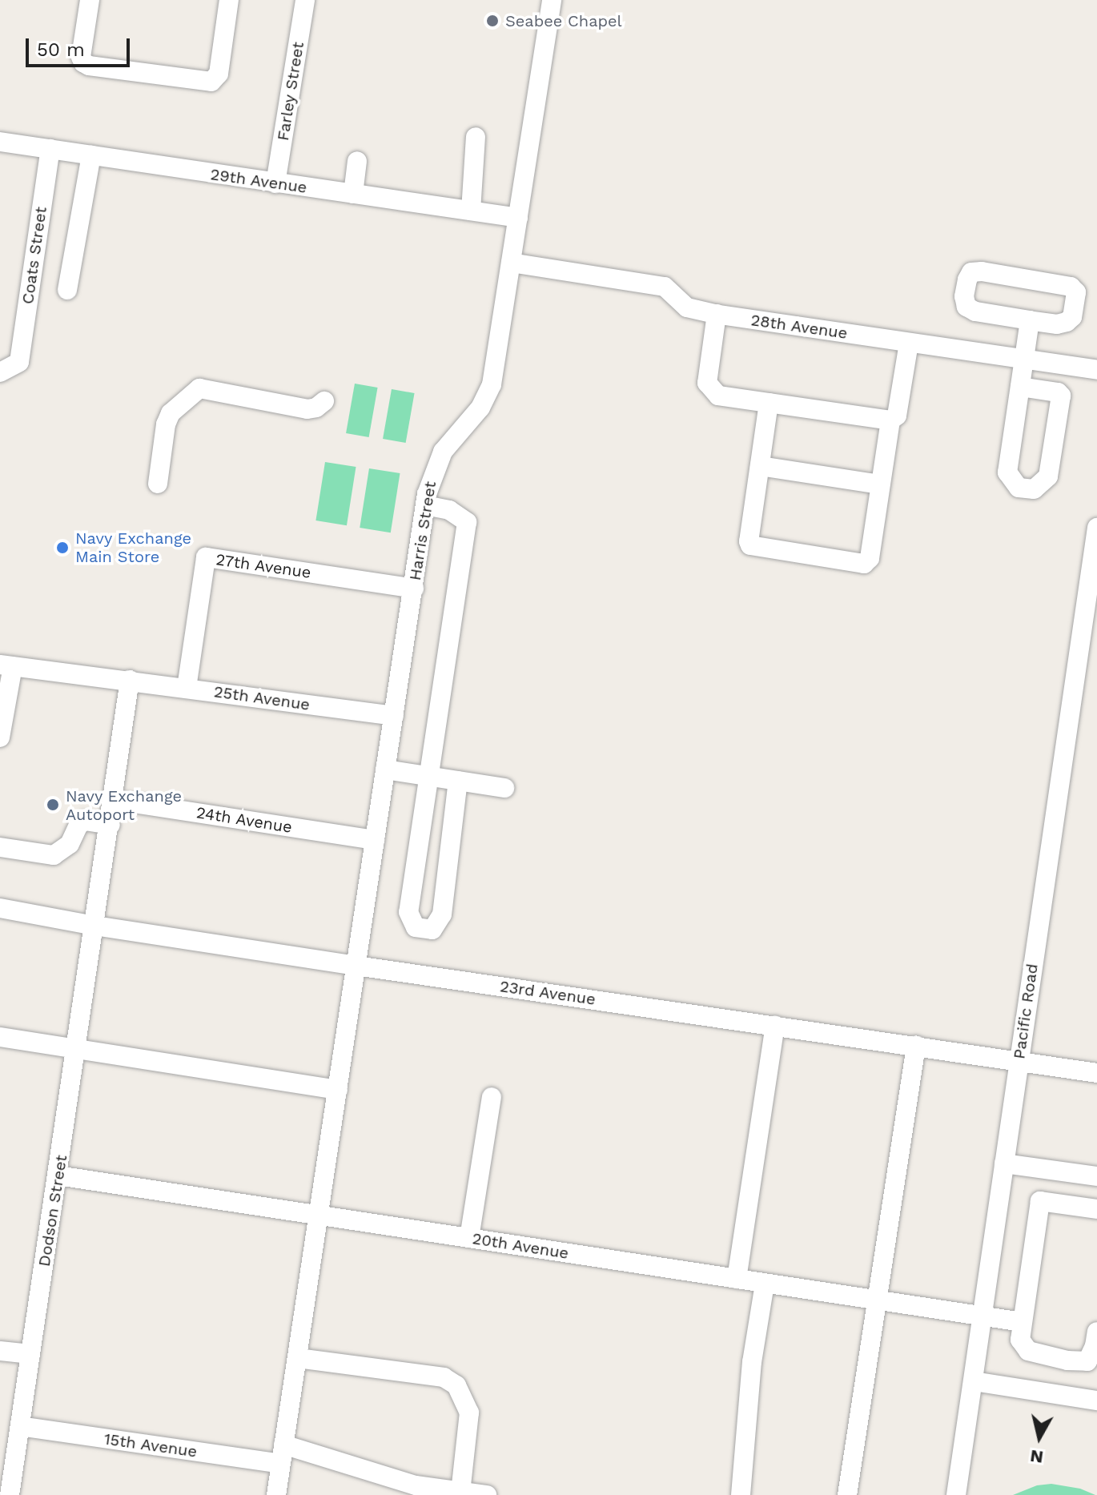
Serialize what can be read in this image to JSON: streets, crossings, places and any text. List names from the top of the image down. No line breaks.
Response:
{"streets":{"street":["Farley Street","29th Avenue","Coats Street","28th Avenue","Harris Street","27th Avenue","25th Avenue","24th Avenue","23rd Avenue","Pacific Road","Dodson Street","20th Avenue","15th Avenue"]},"crossings":[["Farley Street","29th Avenue"],["29th Avenue","Coats Street"],["29th Avenue","Harris Street"],["28th Avenue","Harris Street"],["Harris Street","27th Avenue"],["Harris Street","25th Avenue"],["Harris Street","24th Avenue"],["Harris Street","23rd Avenue"],["Harris Street","20th Avenue"],["Harris Street","15th Avenue"],["27th Avenue","25th Avenue"],["25th Avenue","Dodson Street"],["24th Avenue","Dodson Street"],["23rd Avenue","Pacific Road"],["23rd Avenue","Dodson Street"],["Pacific Road","20th Avenue"],["Dodson Street","20th Avenue"],["Dodson Street","15th Avenue"]],"places":["Seabee Chapel","Navy Exchange Main Store","Navy Exchange Autoport"],"scale_bar":"50 m","north":"bottom"}
